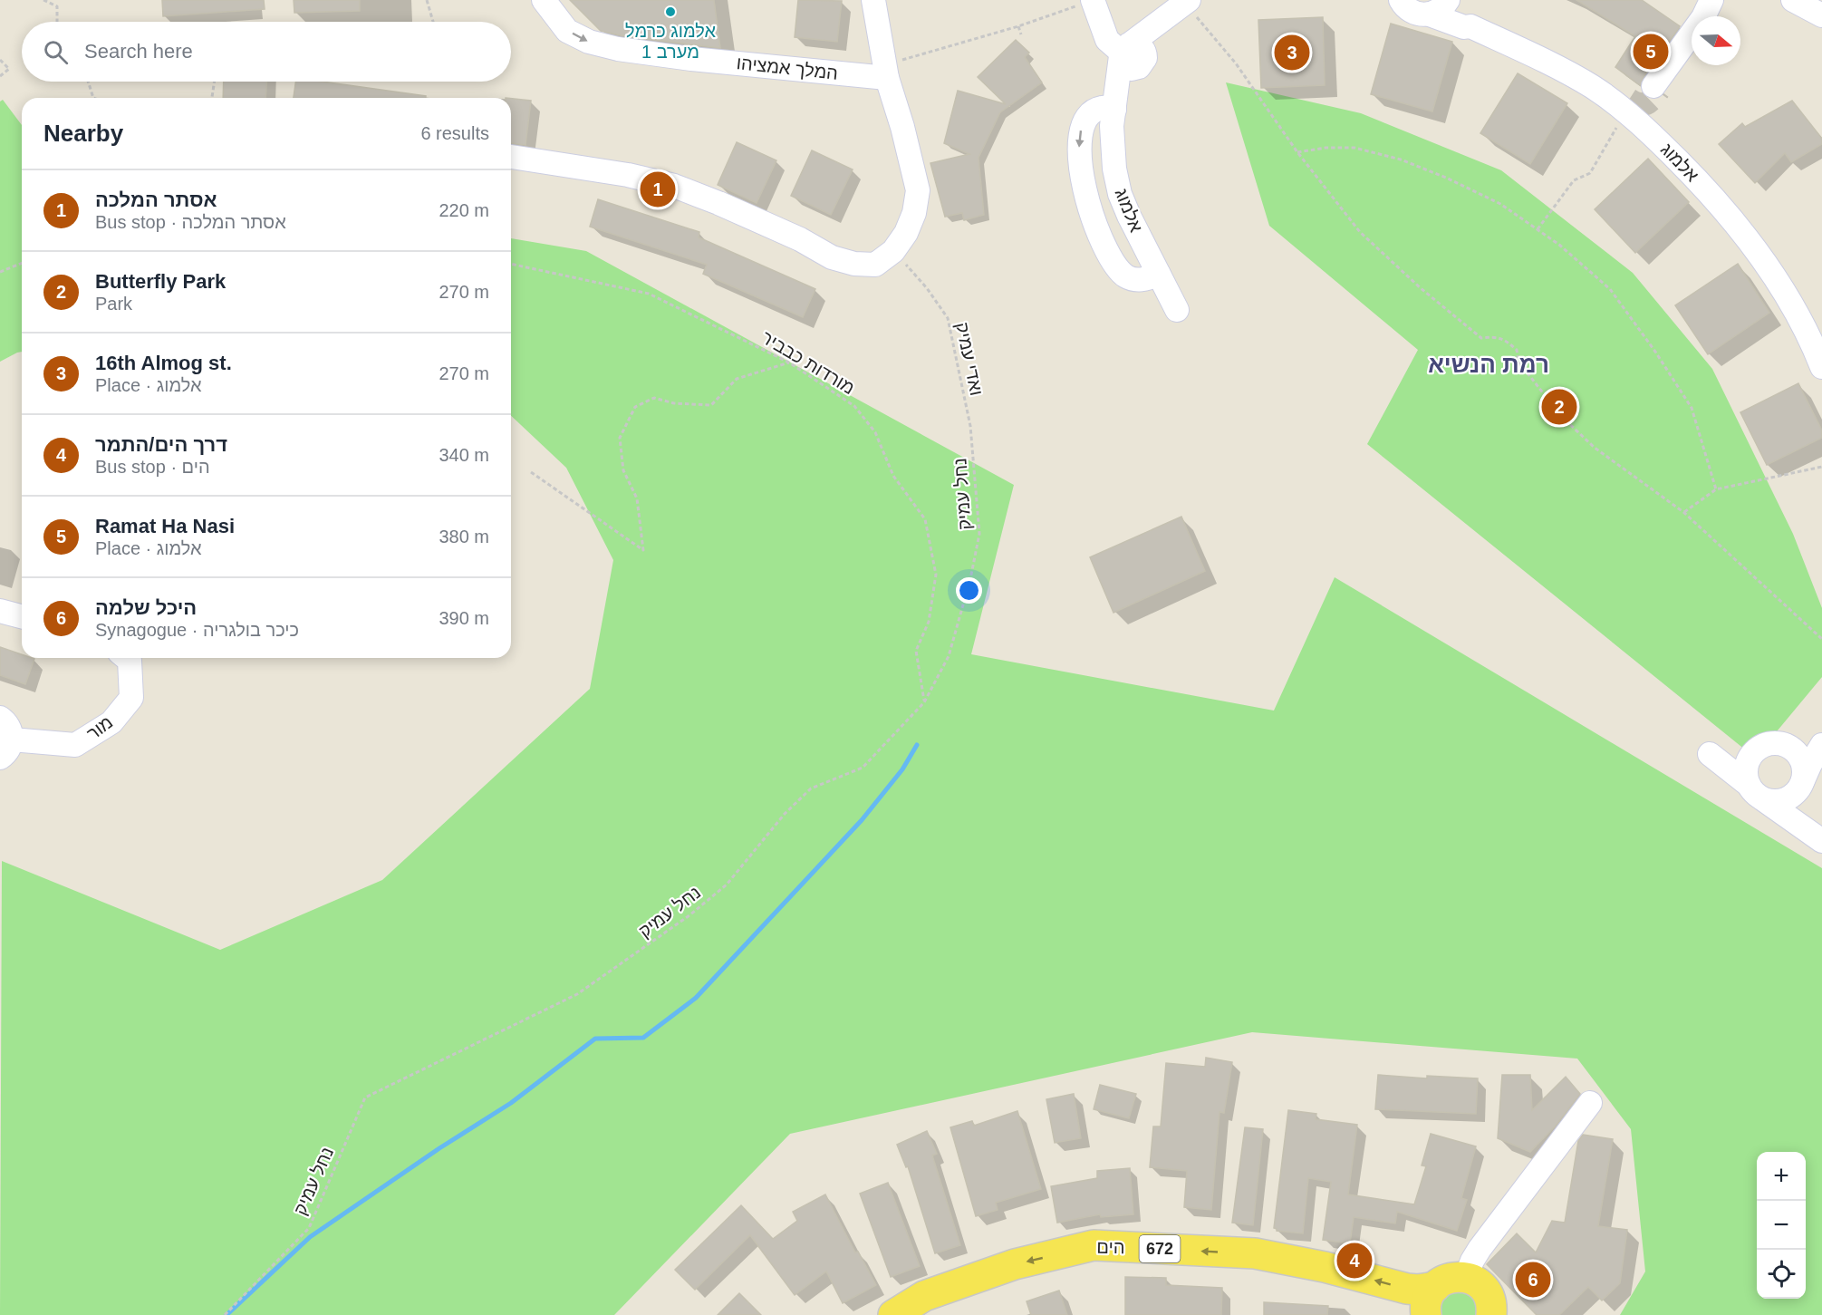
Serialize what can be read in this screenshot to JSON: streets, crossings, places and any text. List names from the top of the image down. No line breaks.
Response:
{"streets":{"main road":["הים","672"],"street":["המלך אמציהו","אלמוג","מור"],"path":["ואדי עמיק","מורדות כבביר","נחל עמיק"]},"crossings":[["ואדי עמיק","נחל עמיק"],["מורדות כבביר","נחל עמיק"],["הים","672"]],"one_way":["הים"],"districts":["רמת הנשיא"],"places":["אלמוג כרמל מערב 1"],"north":"right","page":{"search":"Search here","pins":["5","3","1","2","4","6"],"heading":["Nearby","6 results"],"list":[{"mark":"1","name":"אסתר המלכה","note":"Bus stop · אסתר המלכה","value":"220 m"},{"mark":"2","name":"Butterfly Park","note":"Park","value":"270 m"},{"mark":"3","name":"16th Almog st.","note":"Place · אלמוג","value":"270 m"},{"mark":"4","name":"דרך הים/התמר","note":"Bus stop · הים","value":"340 m"},{"mark":"5","name":"Ramat Ha Nasi","note":"Place · אלמוג","value":"380 m"},{"mark":"6","name":"היכל שלמה","note":"Synagogue · כיכר בולגריה","value":"390 m"}],"map_buttons":["+","−"]}}
